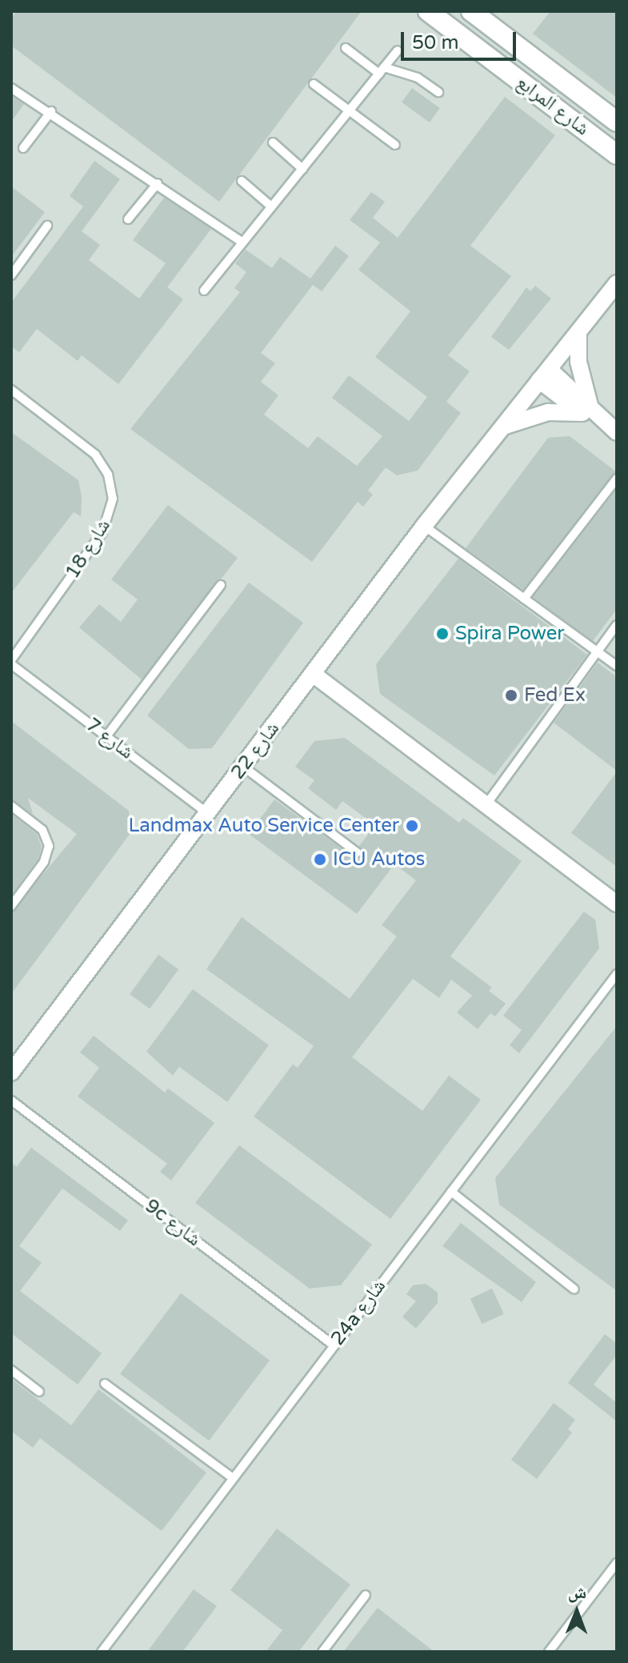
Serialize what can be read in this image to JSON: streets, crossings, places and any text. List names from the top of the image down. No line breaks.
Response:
{"streets":{"main road":["شارع المرابع"],"street":["شارع 22"],"lane":["شارع 18","شارع 7","9c شارع","24a شارع"]},"crossings":[["شارع 18","شارع 7"],["شارع 7","شارع 22"],["9c شارع","24a شارع"]],"places":["Spira Power","Fed Ex","Landmax Auto Service Center","ICU Autos"],"scale_bar":"50 m","north":"top"}
